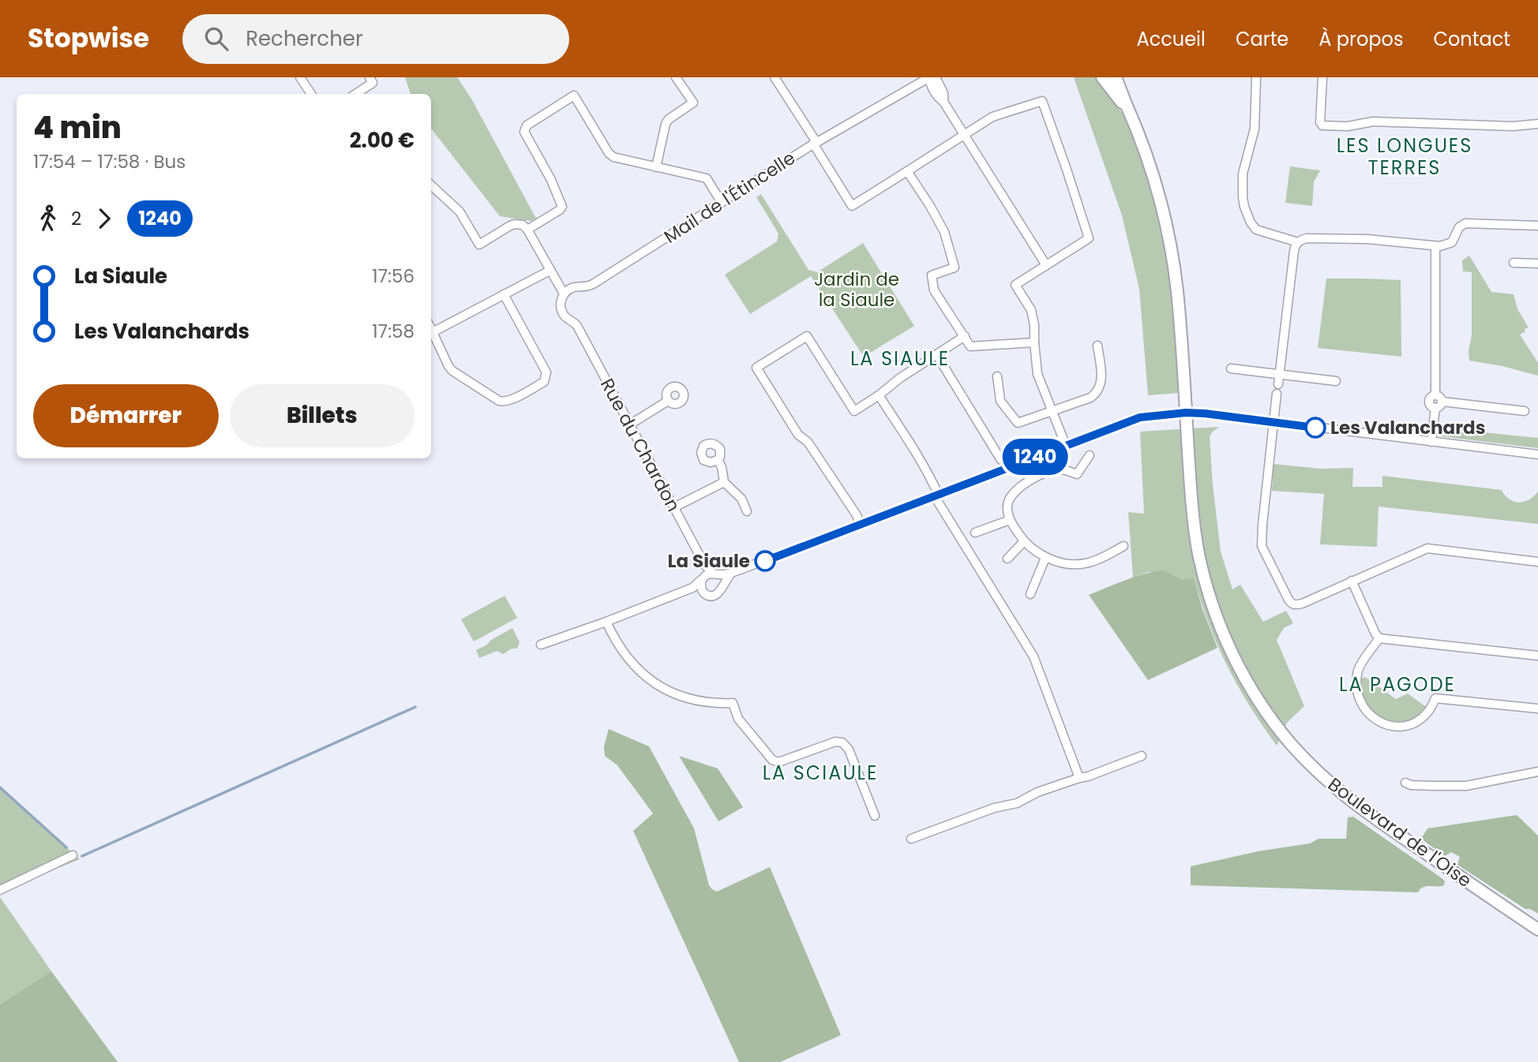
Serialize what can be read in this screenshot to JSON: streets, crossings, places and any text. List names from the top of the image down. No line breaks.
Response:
{"streets":{"main road":["Boulevard de l'Oise"],"street":["Mail de l'Étincelle","Rue du Chardon"]},"crossings":[["Mail de l'Étincelle","Rue du Chardon"]],"districts":["LES LONGUES TERRES","LA SIAULE","LA PAGODE","LA SCIAULE"],"parks":["Jardin de la Siaule"],"places":["Les Valanchards","La Siaule"],"lines":["bus line 1240"],"page":{"header":"Stopwise","search":"Rechercher","nav":["Accueil","Carte","À propos","Contact"],"on_map":"1240","heading":["4 min","17:54 – 17:58 · Bus","2.00 €"],"legs":["2","1240"],"list":[{"name":"La Siaule","value":"17:56"},{"name":"Les Valanchards","value":"17:58"}],"buttons":["Démarrer","Billets"]}}
